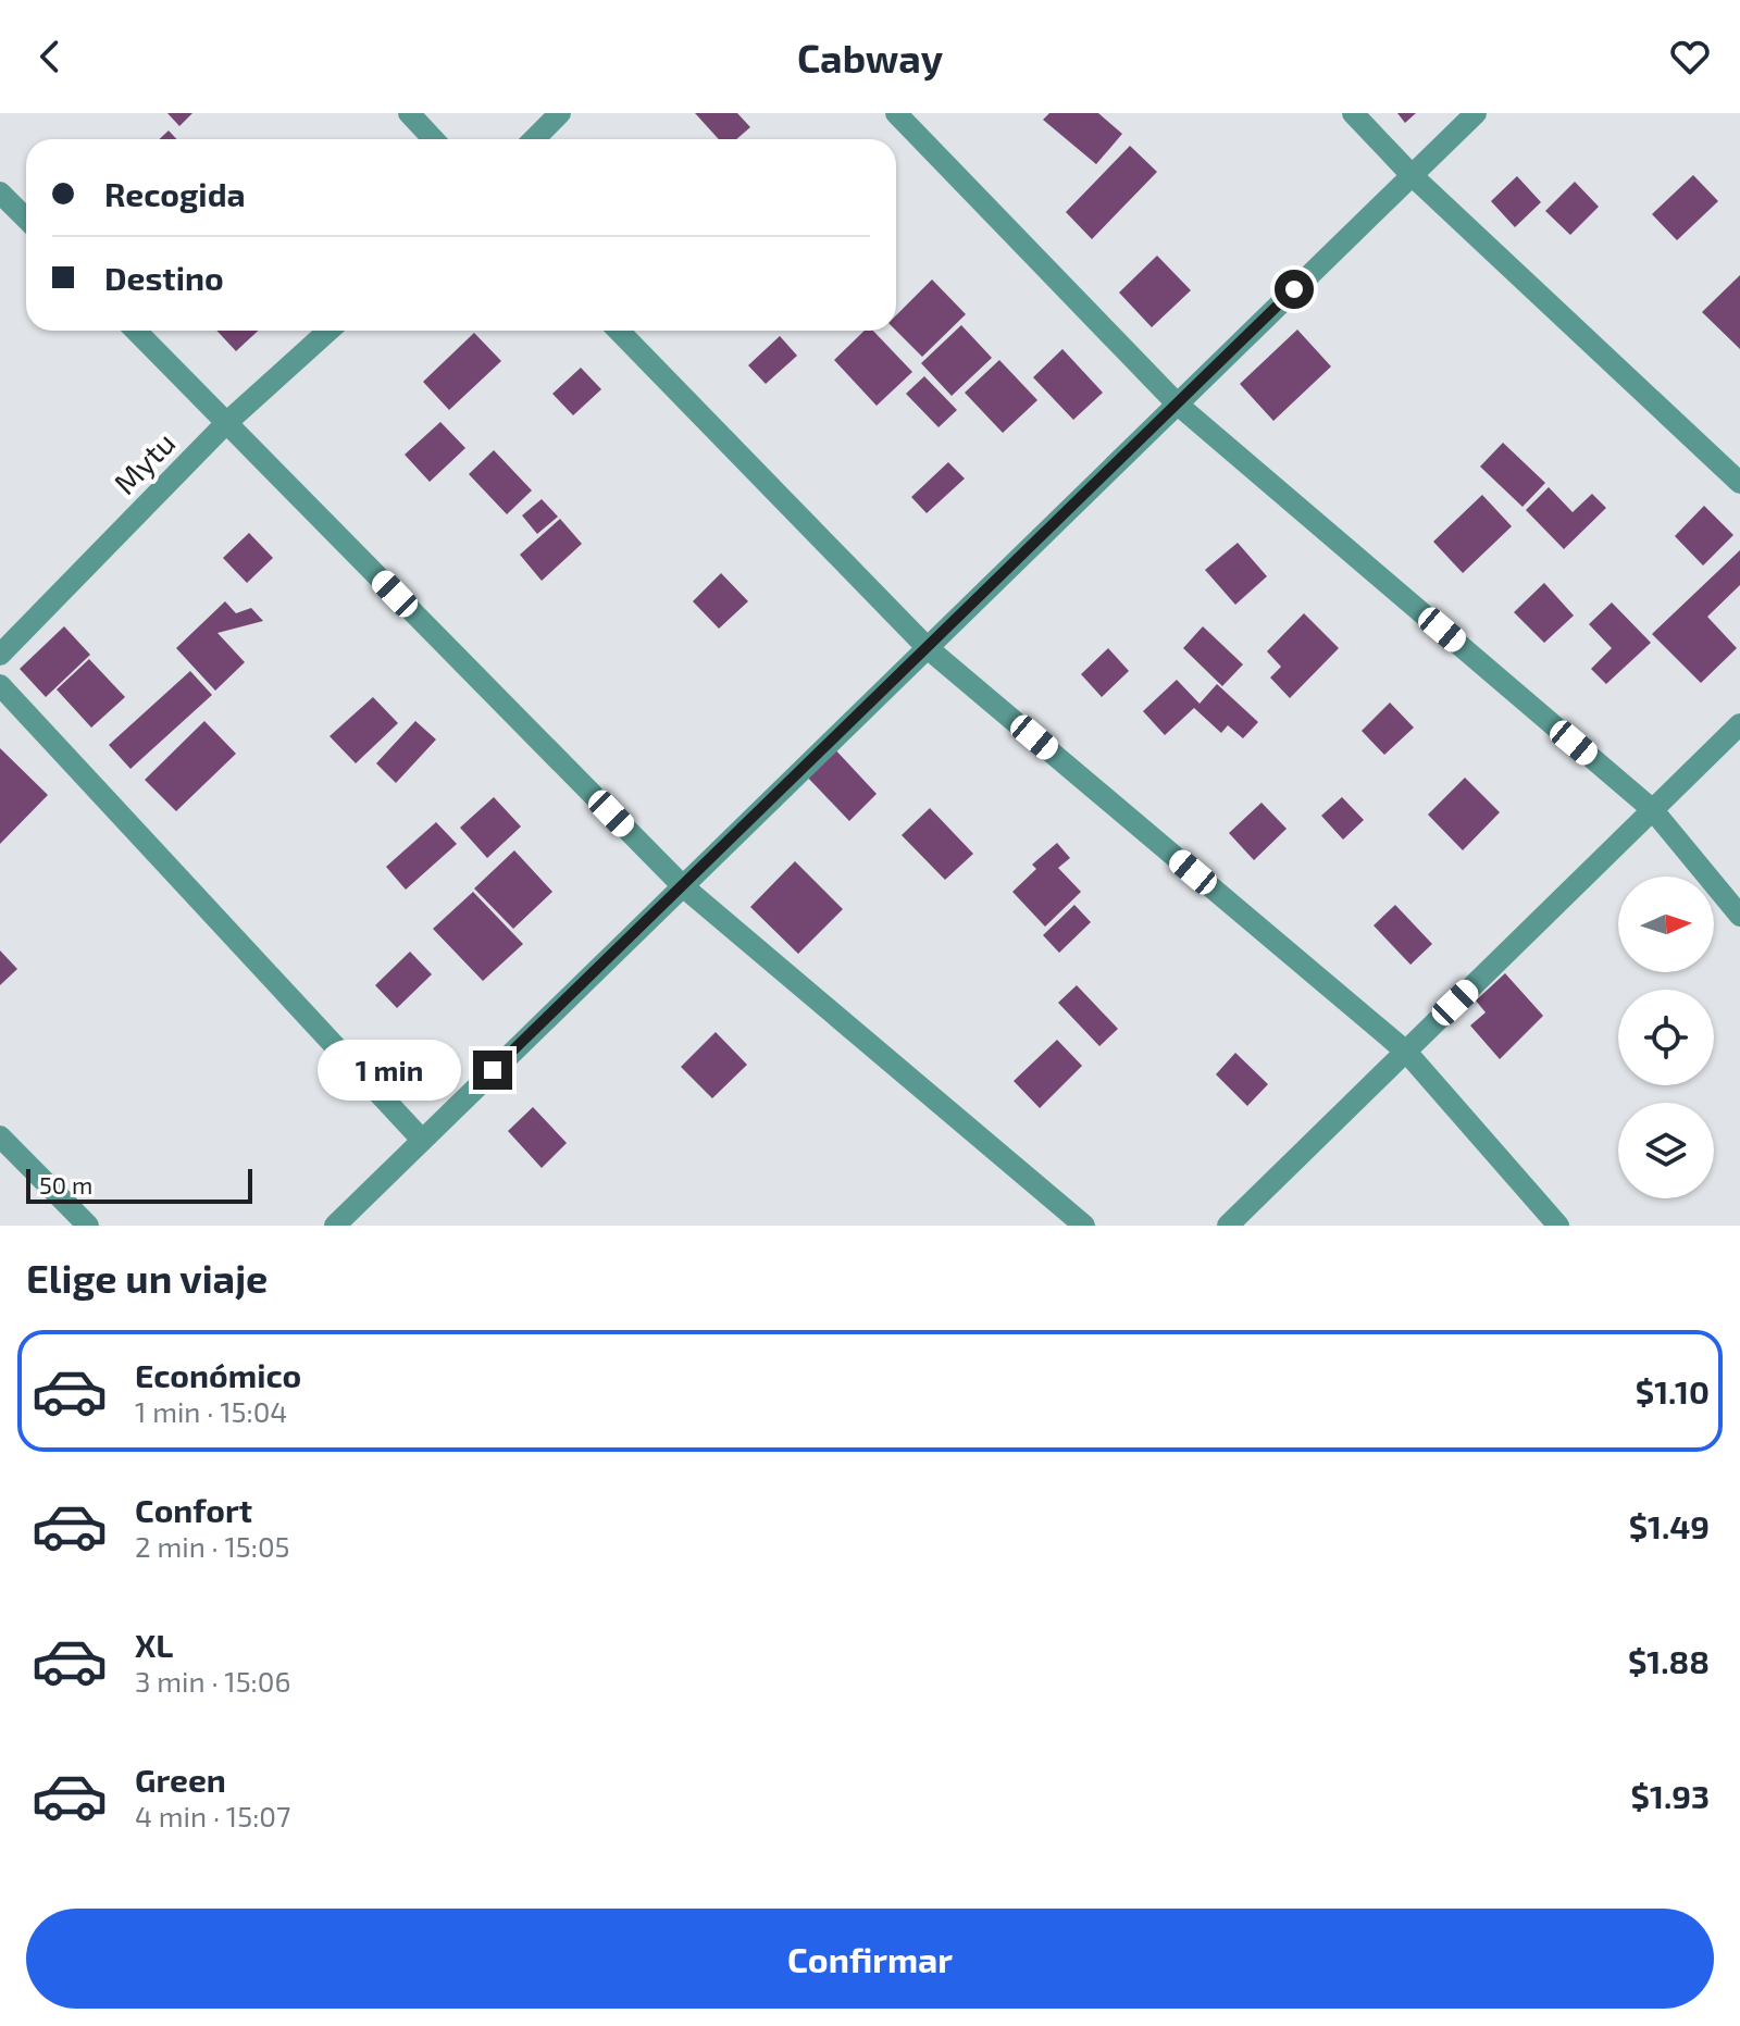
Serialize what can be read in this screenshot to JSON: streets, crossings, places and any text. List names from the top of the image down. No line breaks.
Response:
{"streets":{"street":["Mytu"]},"scale_bar":"50 m","north":"right","page":{"header":"Cabway","banner":["Recogida","Destino"],"bubble":"1 min","scale":"50 m","heading":"Elige un viaje","list":[{"name":"Económico","note":"1 min · 15:04","value":"$1.10"},{"name":"Confort","note":"2 min · 15:05","value":"$1.49"},{"name":"XL","note":"3 min · 15:06","value":"$1.88"},{"name":"Green","note":"4 min · 15:07","value":"$1.93"}],"buttons":"Confirmar"}}
